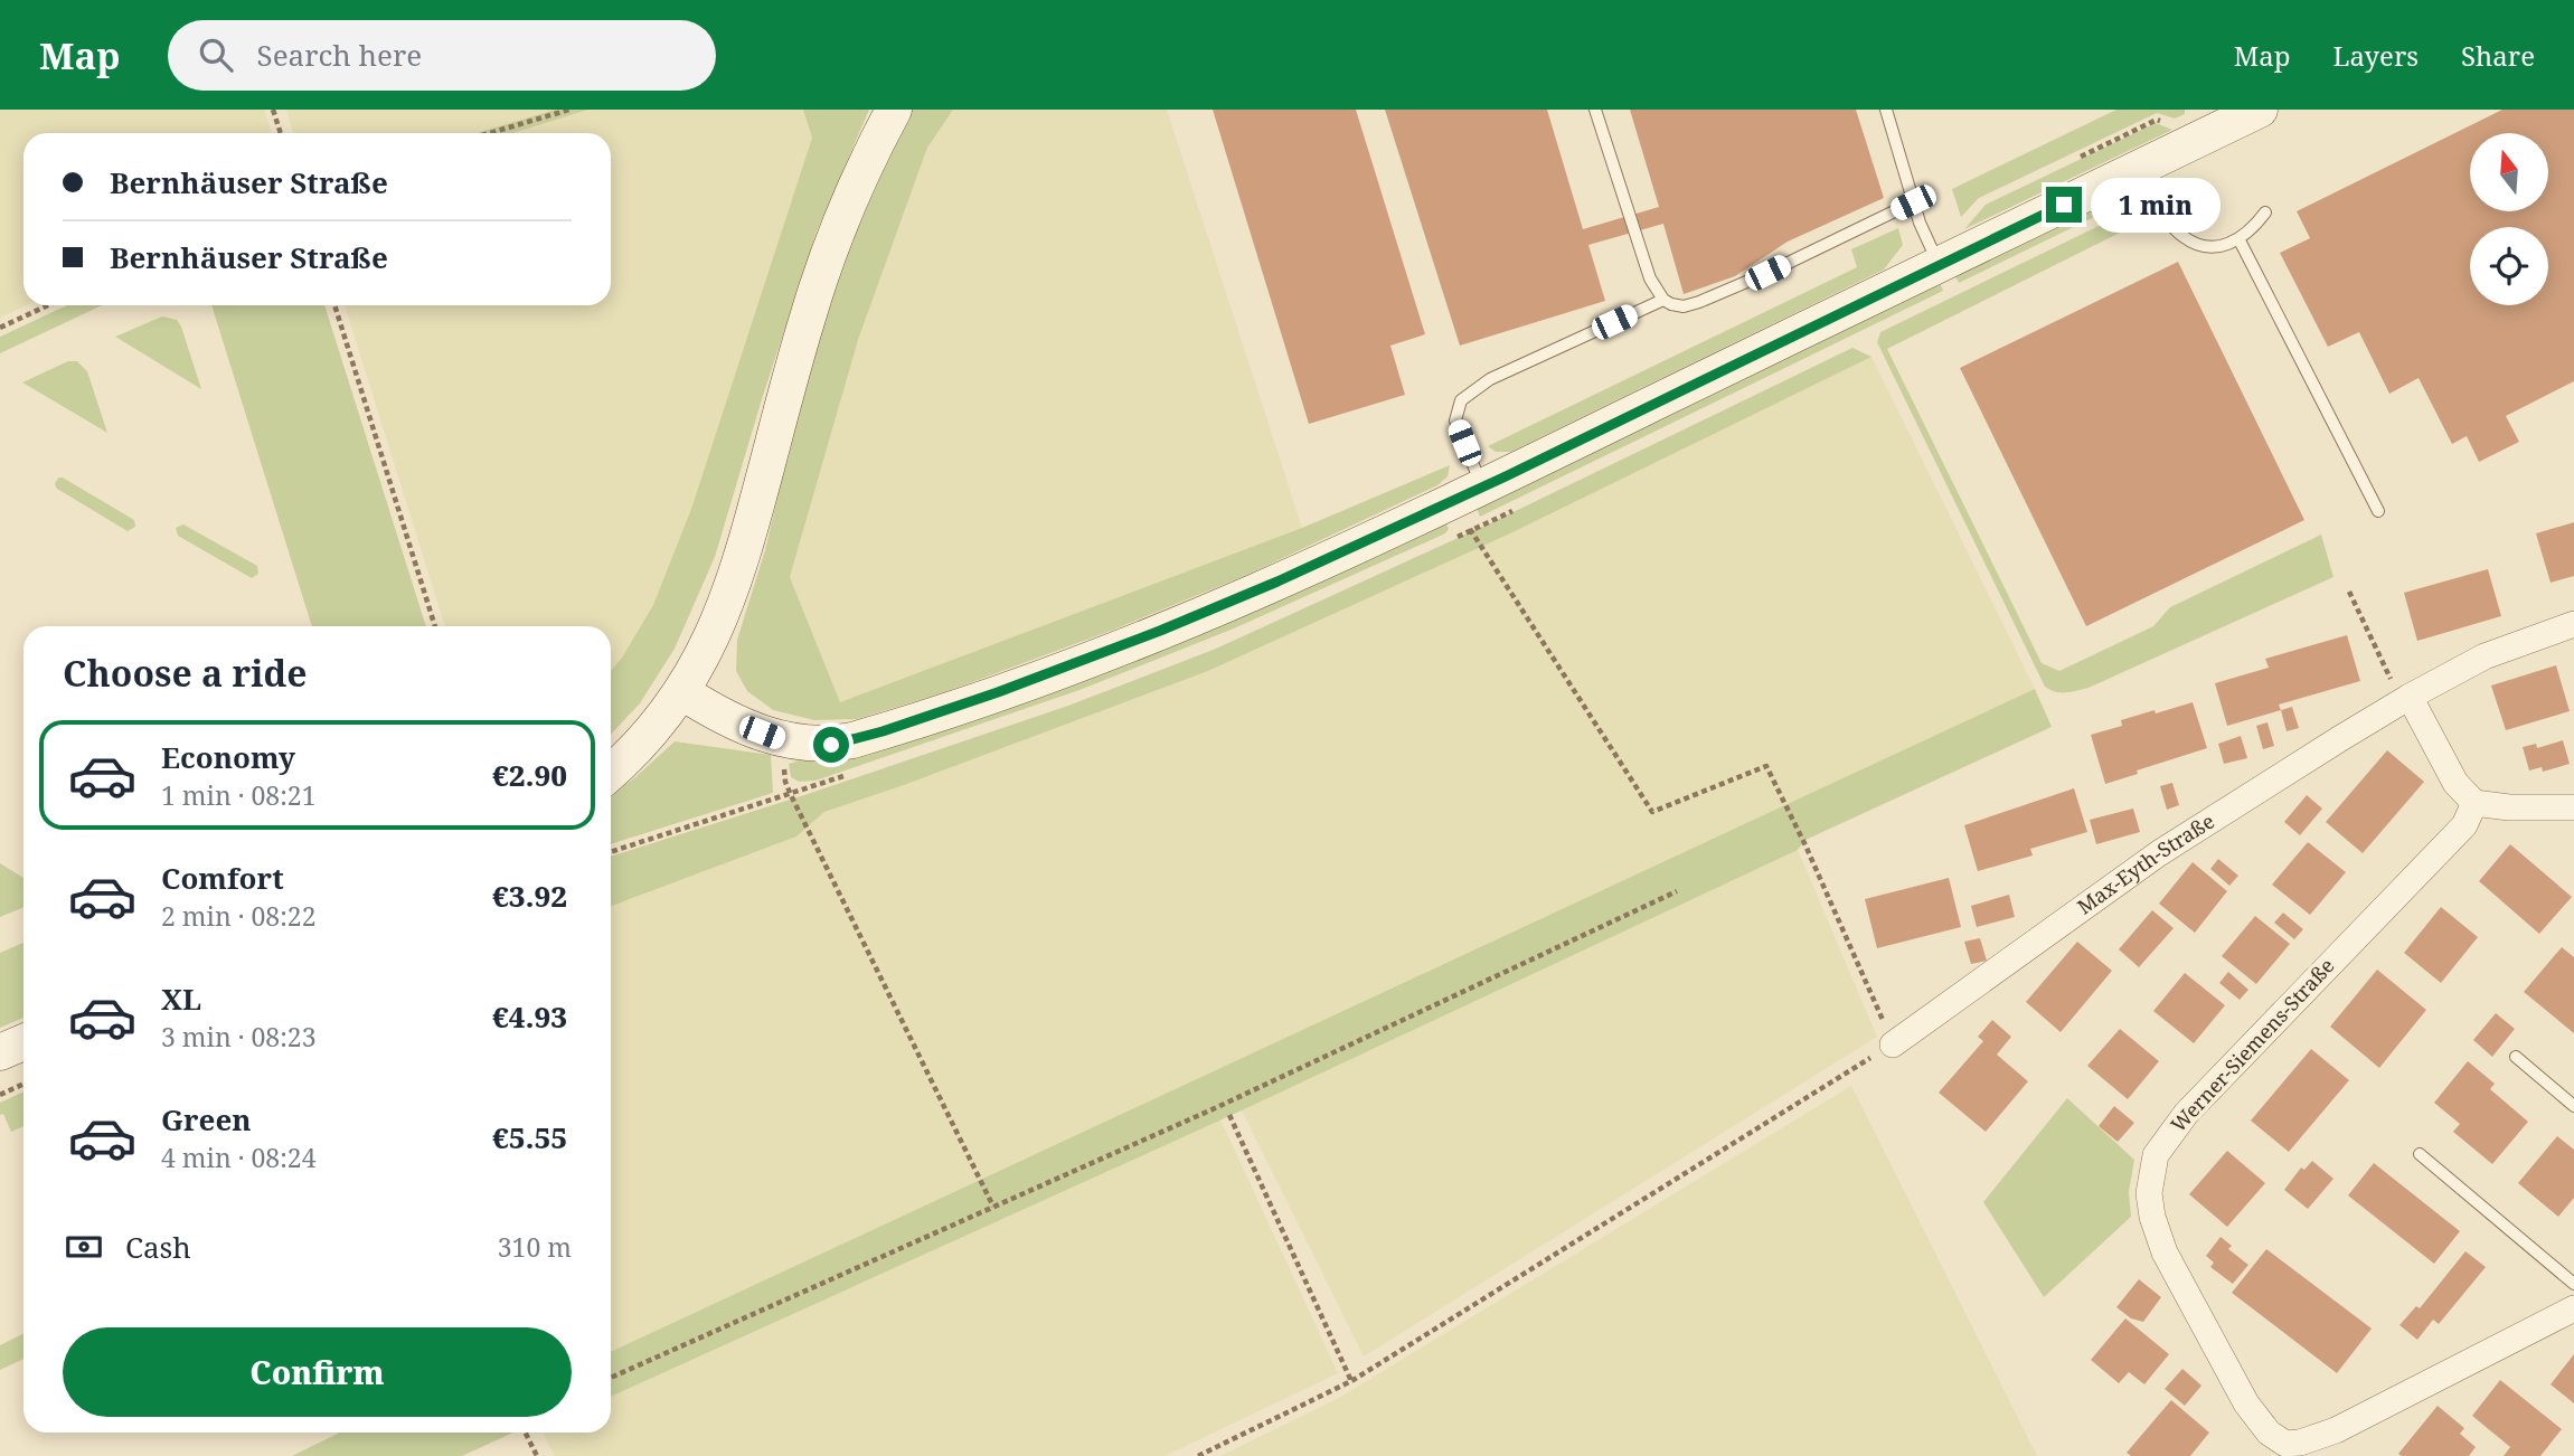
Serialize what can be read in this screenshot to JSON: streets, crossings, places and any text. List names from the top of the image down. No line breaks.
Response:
{"streets":{"street":["Max-Eyth-Straße","Werner-Siemens-Straße"]},"north":"top","page":{"header":"Map","search":"Search here","nav":["Map","Layers","Share"],"banner":["Bernhäuser Straße","Bernhäuser Straße"],"bubble":"1 min","heading":"Choose a ride","list":[{"name":"Economy","note":"1 min · 08:21","value":"€2.90"},{"name":"Comfort","note":"2 min · 08:22","value":"€3.92"},{"name":"XL","note":"3 min · 08:23","value":"€4.93"},{"name":"Green","note":"4 min · 08:24","value":"€5.55"}],"pay":["Cash","310 m"],"buttons":"Confirm"}}
